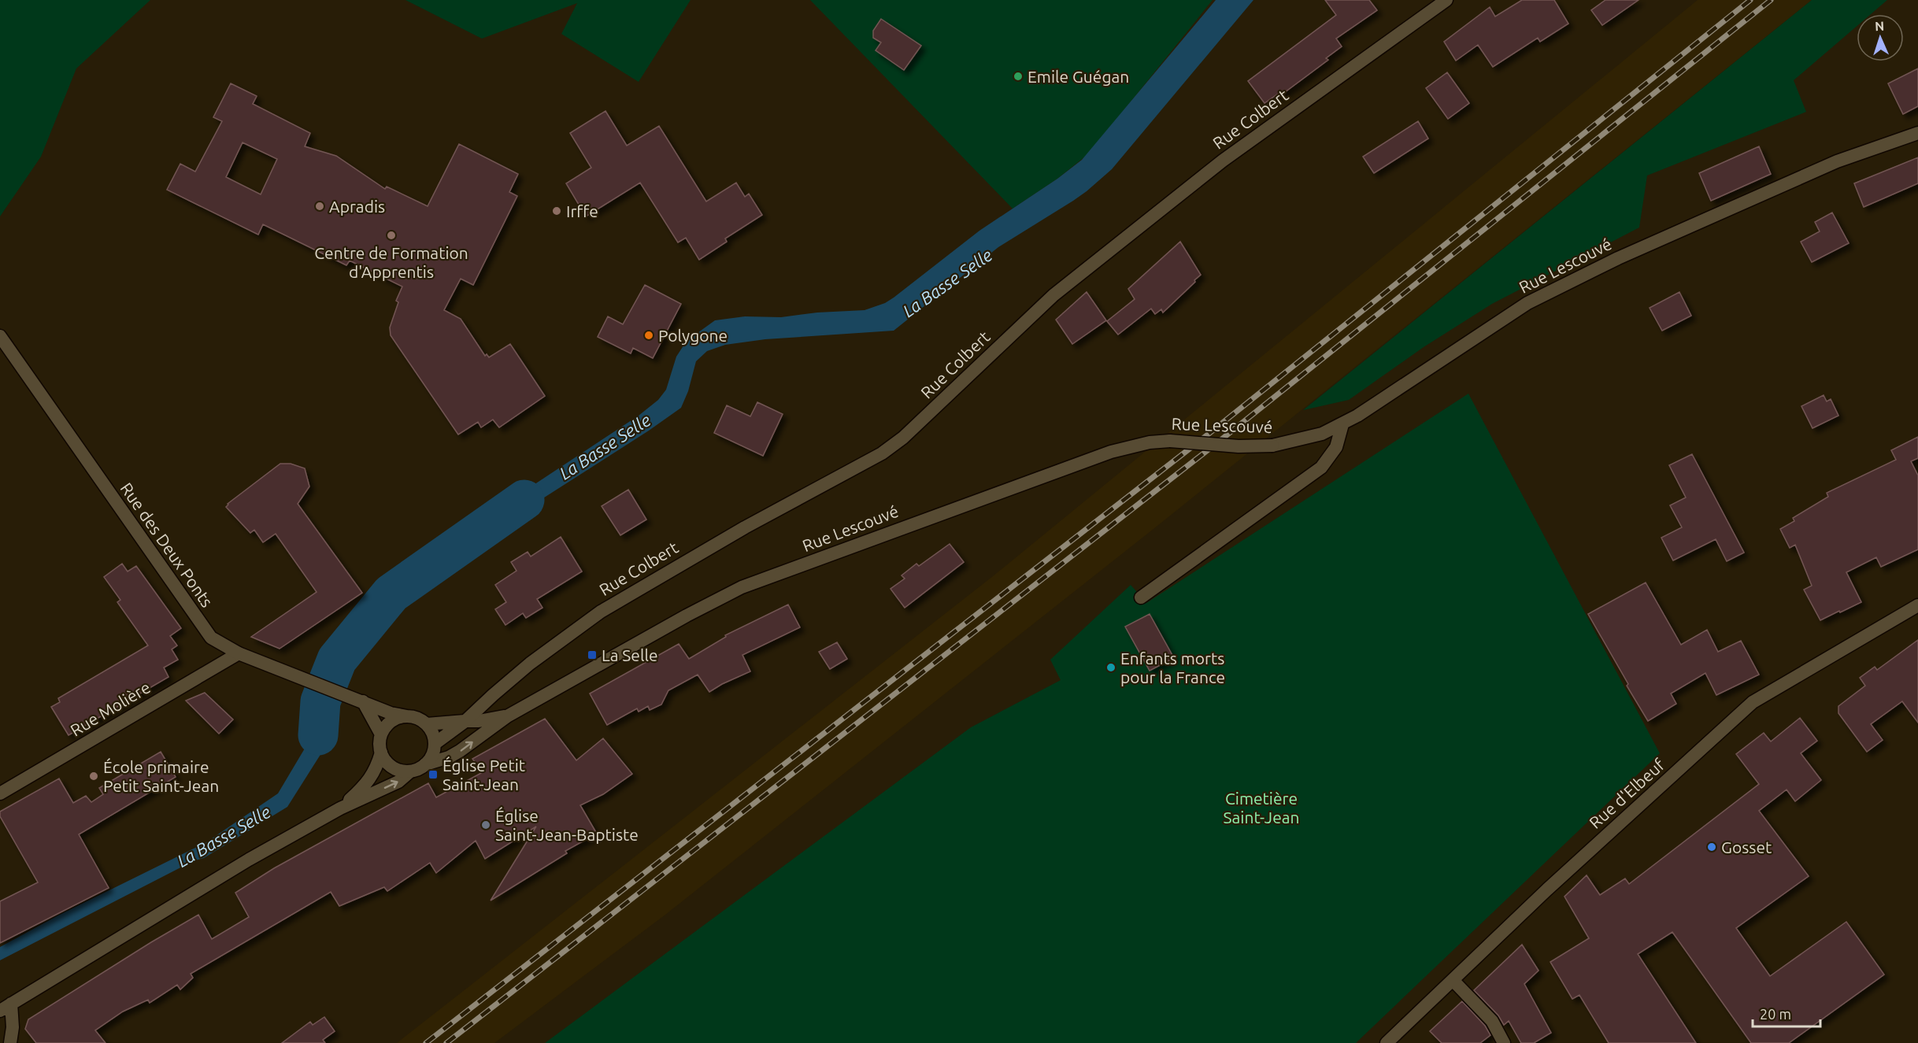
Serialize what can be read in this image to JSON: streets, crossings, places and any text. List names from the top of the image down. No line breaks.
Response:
{"streets":{"street":["Rue Colbert","Rue Lescouvé","Rue des Deux Ponts","Rue Molière","Rue d'Elbeuf"]},"crossings":[["Rue Colbert","Rue Lescouvé"],["Rue Colbert","Rue des Deux Ponts"],["Rue Lescouvé","Rue des Deux Ponts"],["Rue des Deux Ponts","Rue Molière"]],"water":["La Basse Selle"],"parks":["Cimetière Saint-Jean"],"places":{"other":["Emile Guégan","Apradis","Irffe","Centre de Formation d'Apprentis","Polygone","Enfants morts pour la France","École primaire Petit Saint-Jean","Église Saint-Jean-Baptiste","Gosset"],"transit":["La Selle","Église Petit Saint-Jean"]},"scale_bar":"20 m","north":"top"}
